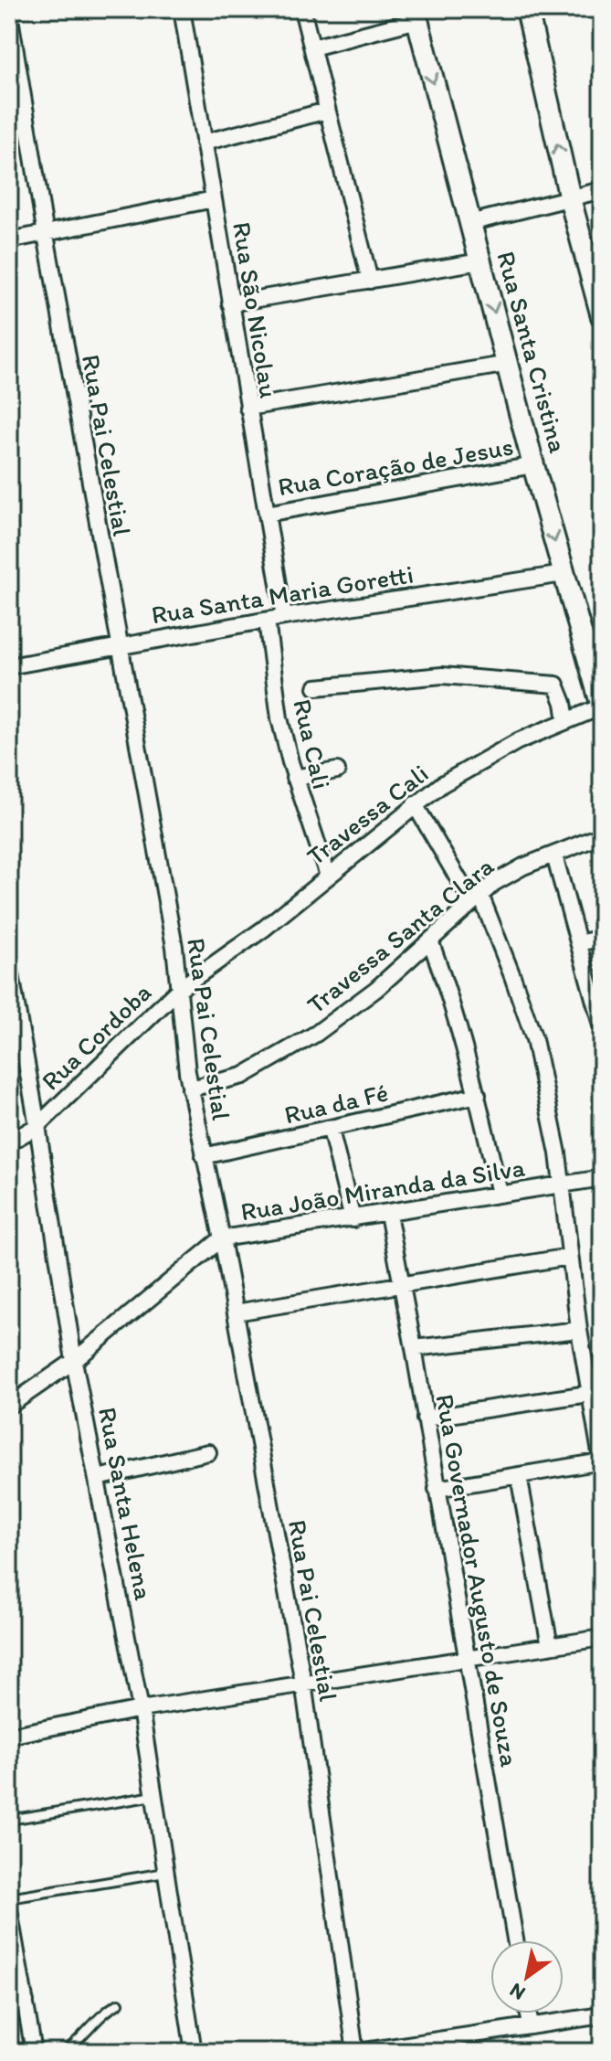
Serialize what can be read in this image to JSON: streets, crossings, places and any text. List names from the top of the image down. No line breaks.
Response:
{"streets":{"main road":["Rua Santa Cristina"],"street":["Rua São Nicolau","Rua Pai Celestial","Rua Coração de Jesus","Rua Santa Maria Goretti","Rua Cali","Travessa Cali","Travessa Santa Clara","Rua Cordoba","Rua da Fé","Rua João Miranda da Silva","Rua Santa Helena","Rua Governador Augusto de Souza"]},"crossings":[["Rua São Nicolau","Rua Coração de Jesus"],["Rua São Nicolau","Rua Santa Maria Goretti"],["Rua Santa Cristina","Rua Coração de Jesus"],["Rua Santa Cristina","Rua Santa Maria Goretti"],["Rua Santa Cristina","Travessa Cali"],["Rua Pai Celestial","Rua Santa Maria Goretti"],["Rua Pai Celestial","Travessa Cali"],["Rua Pai Celestial","Travessa Santa Clara"],["Rua Pai Celestial","Rua Cordoba"],["Rua Pai Celestial","Rua da Fé"],["Rua Pai Celestial","Rua João Miranda da Silva"],["Rua Santa Maria Goretti","Rua Cali"],["Rua Cali","Travessa Cali"],["Travessa Cali","Rua Cordoba"],["Rua Cordoba","Rua Santa Helena"],["Rua João Miranda da Silva","Rua Santa Helena"],["Rua João Miranda da Silva","Rua Governador Augusto de Souza"]],"north":"bottom left"}
